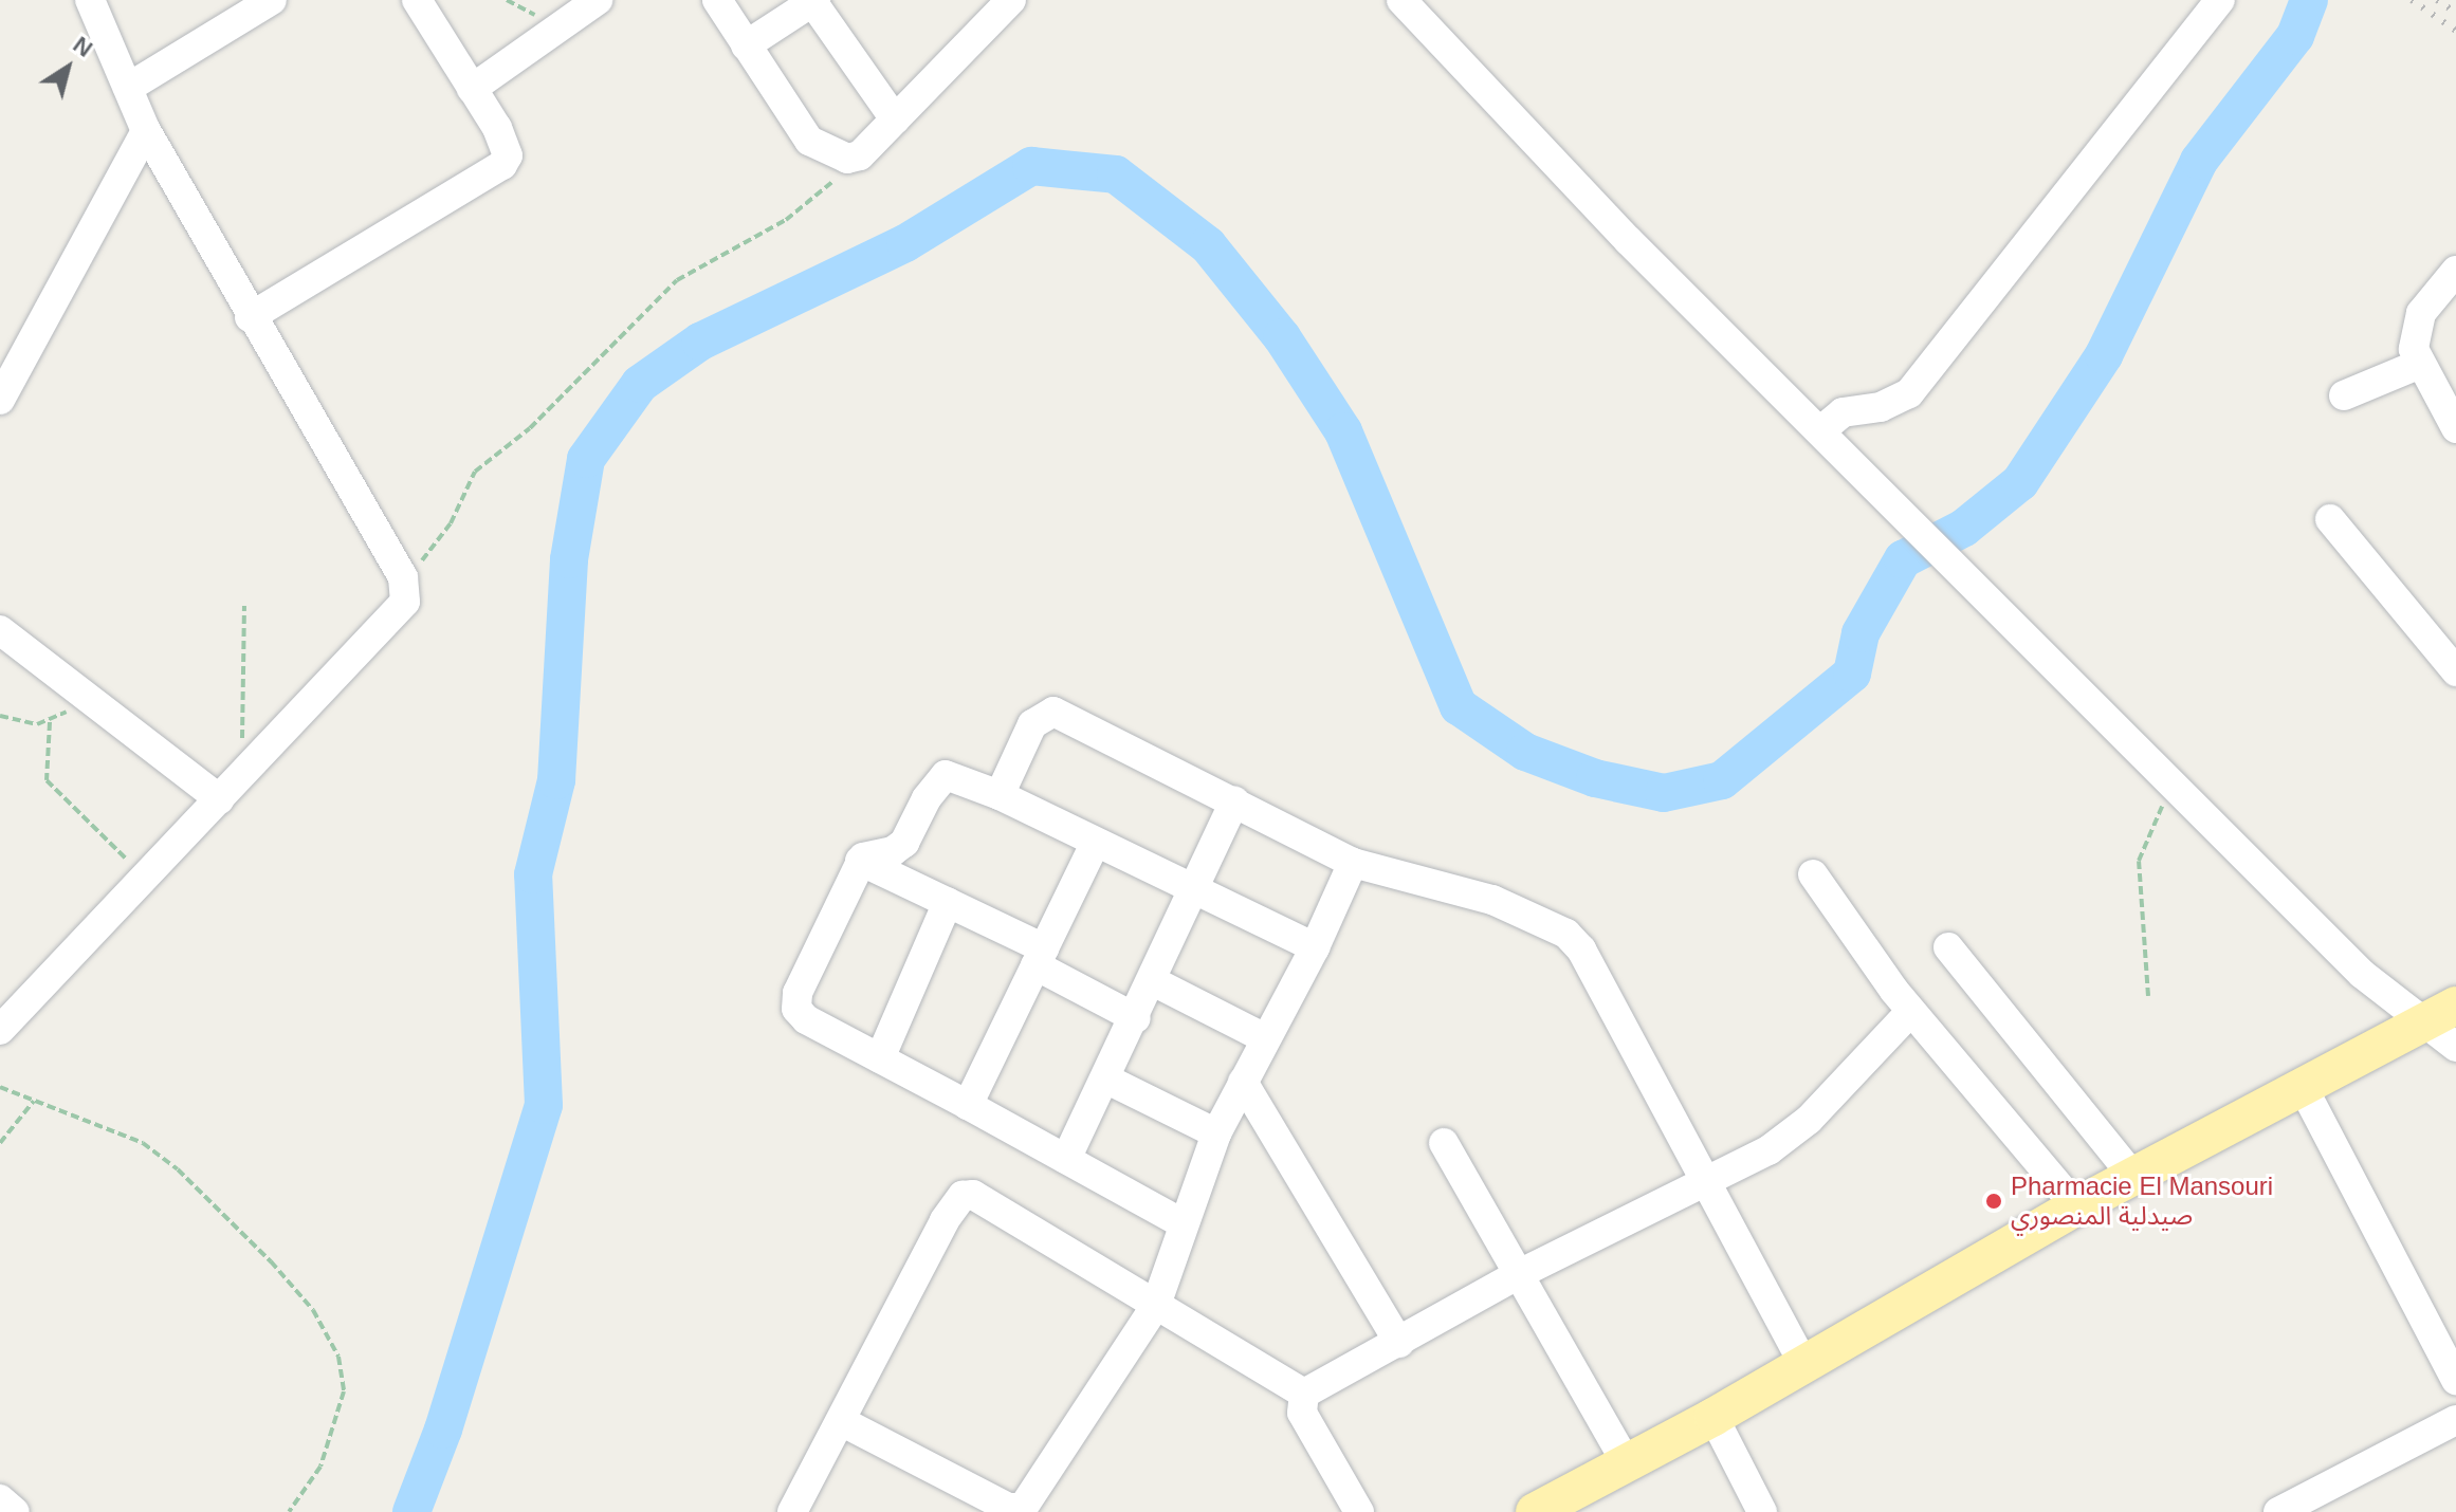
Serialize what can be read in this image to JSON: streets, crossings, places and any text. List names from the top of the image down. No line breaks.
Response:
{"places":["Pharmacie El Mansouri صيدلية المنصوري"],"north":"top right"}
